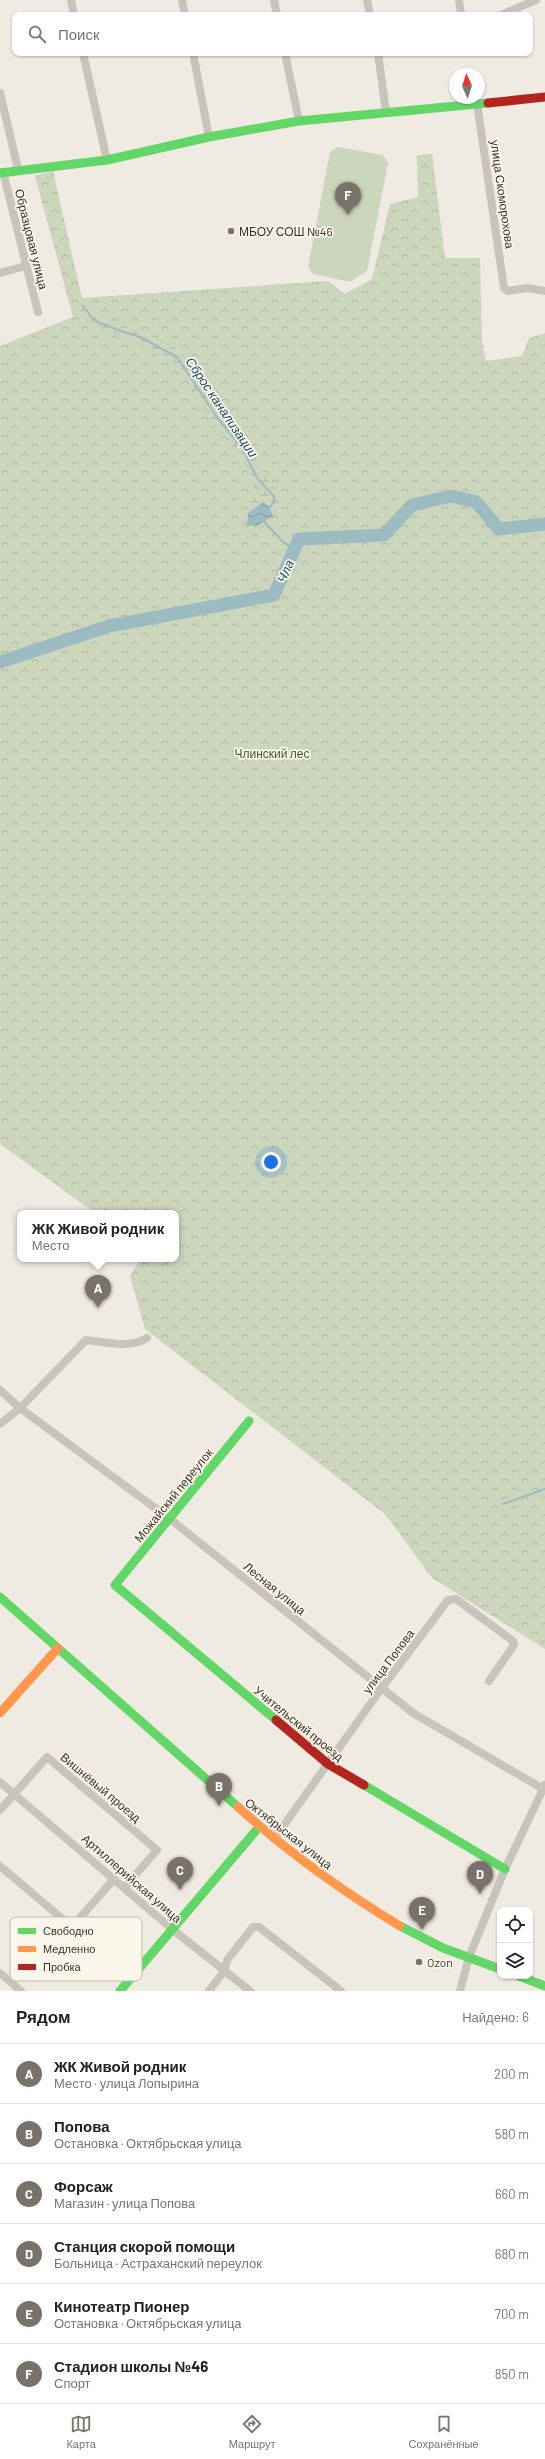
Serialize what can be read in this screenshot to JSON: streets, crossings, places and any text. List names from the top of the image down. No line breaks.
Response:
{"streets":{"street":["улица Скоморохова","Образцовая улица","Можайский переулок","Лесная улица","улица Попова","Учительский проезд","Вишнёвый проезд","Октябрьская улица","Артиллерийская улица"]},"crossings":[["Можайский переулок","Лесная улица"],["Можайский переулок","Учительский проезд"],["Лесная улица","улица Попова"],["улица Попова","Учительский проезд"],["улица Попова","Октябрьская улица"],["Вишнёвый проезд","Артиллерийская улица"]],"water":["Сброс канализации","Чла"],"parks":["Члинский лес"],"places":["МБОУ СОШ №46","Ozon"],"legend":["Свободно","Медленно","Пробка"],"north":"top","page":{"search":"Поиск","pins":["F","A","B","C","D","E"],"popup":["ЖК Живой родник","Место"],"heading":["Рядом","Найдено: 6"],"list":[{"mark":"A","name":"ЖК Живой родник","note":"Место · улица Лопырина","value":"200 m"},{"mark":"B","name":"Попова","note":"Остановка · Октябрьская улица","value":"580 m"},{"mark":"C","name":"Форсаж","note":"Магазин · улица Попова","value":"660 m"},{"mark":"D","name":"Станция скорой помощи","note":"Больница · Астраханский переулок","value":"680 m"},{"mark":"E","name":"Кинотеатр Пионер","note":"Остановка · Октябрьская улица","value":"700 m"},{"mark":"F","name":"Стадион школы №46","note":"Спорт","value":"850 m"}],"nav":["Карта","Маршрут","Сохранённые"]}}
